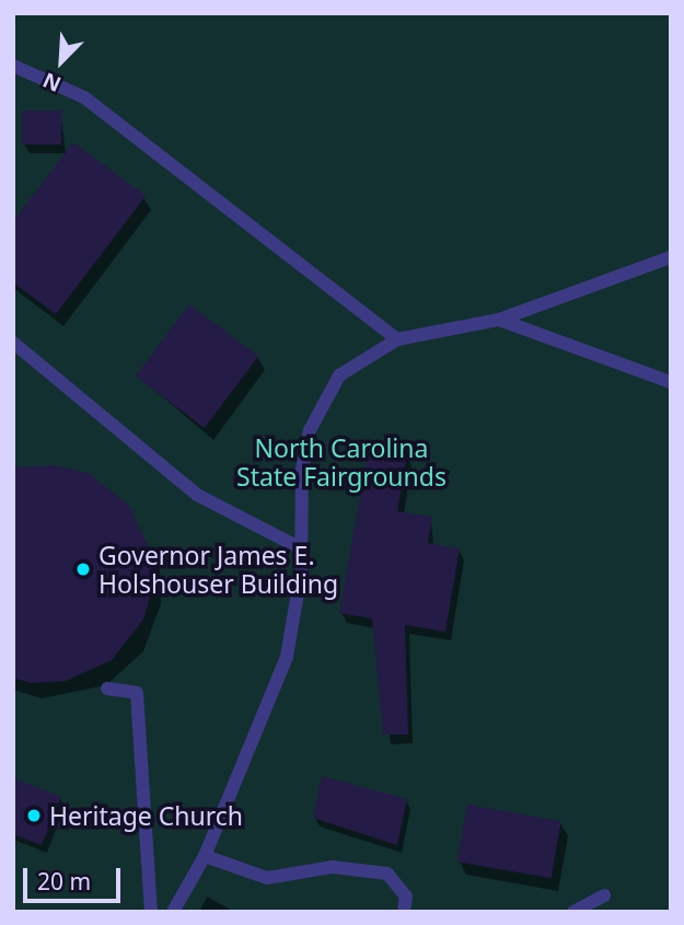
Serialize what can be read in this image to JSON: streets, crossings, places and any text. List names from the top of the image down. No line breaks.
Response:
{"parks":["North Carolina State Fairgrounds"],"places":["Governor James E. Holshouser Building","Heritage Church"],"scale_bar":"20 m","north":"bottom left"}
